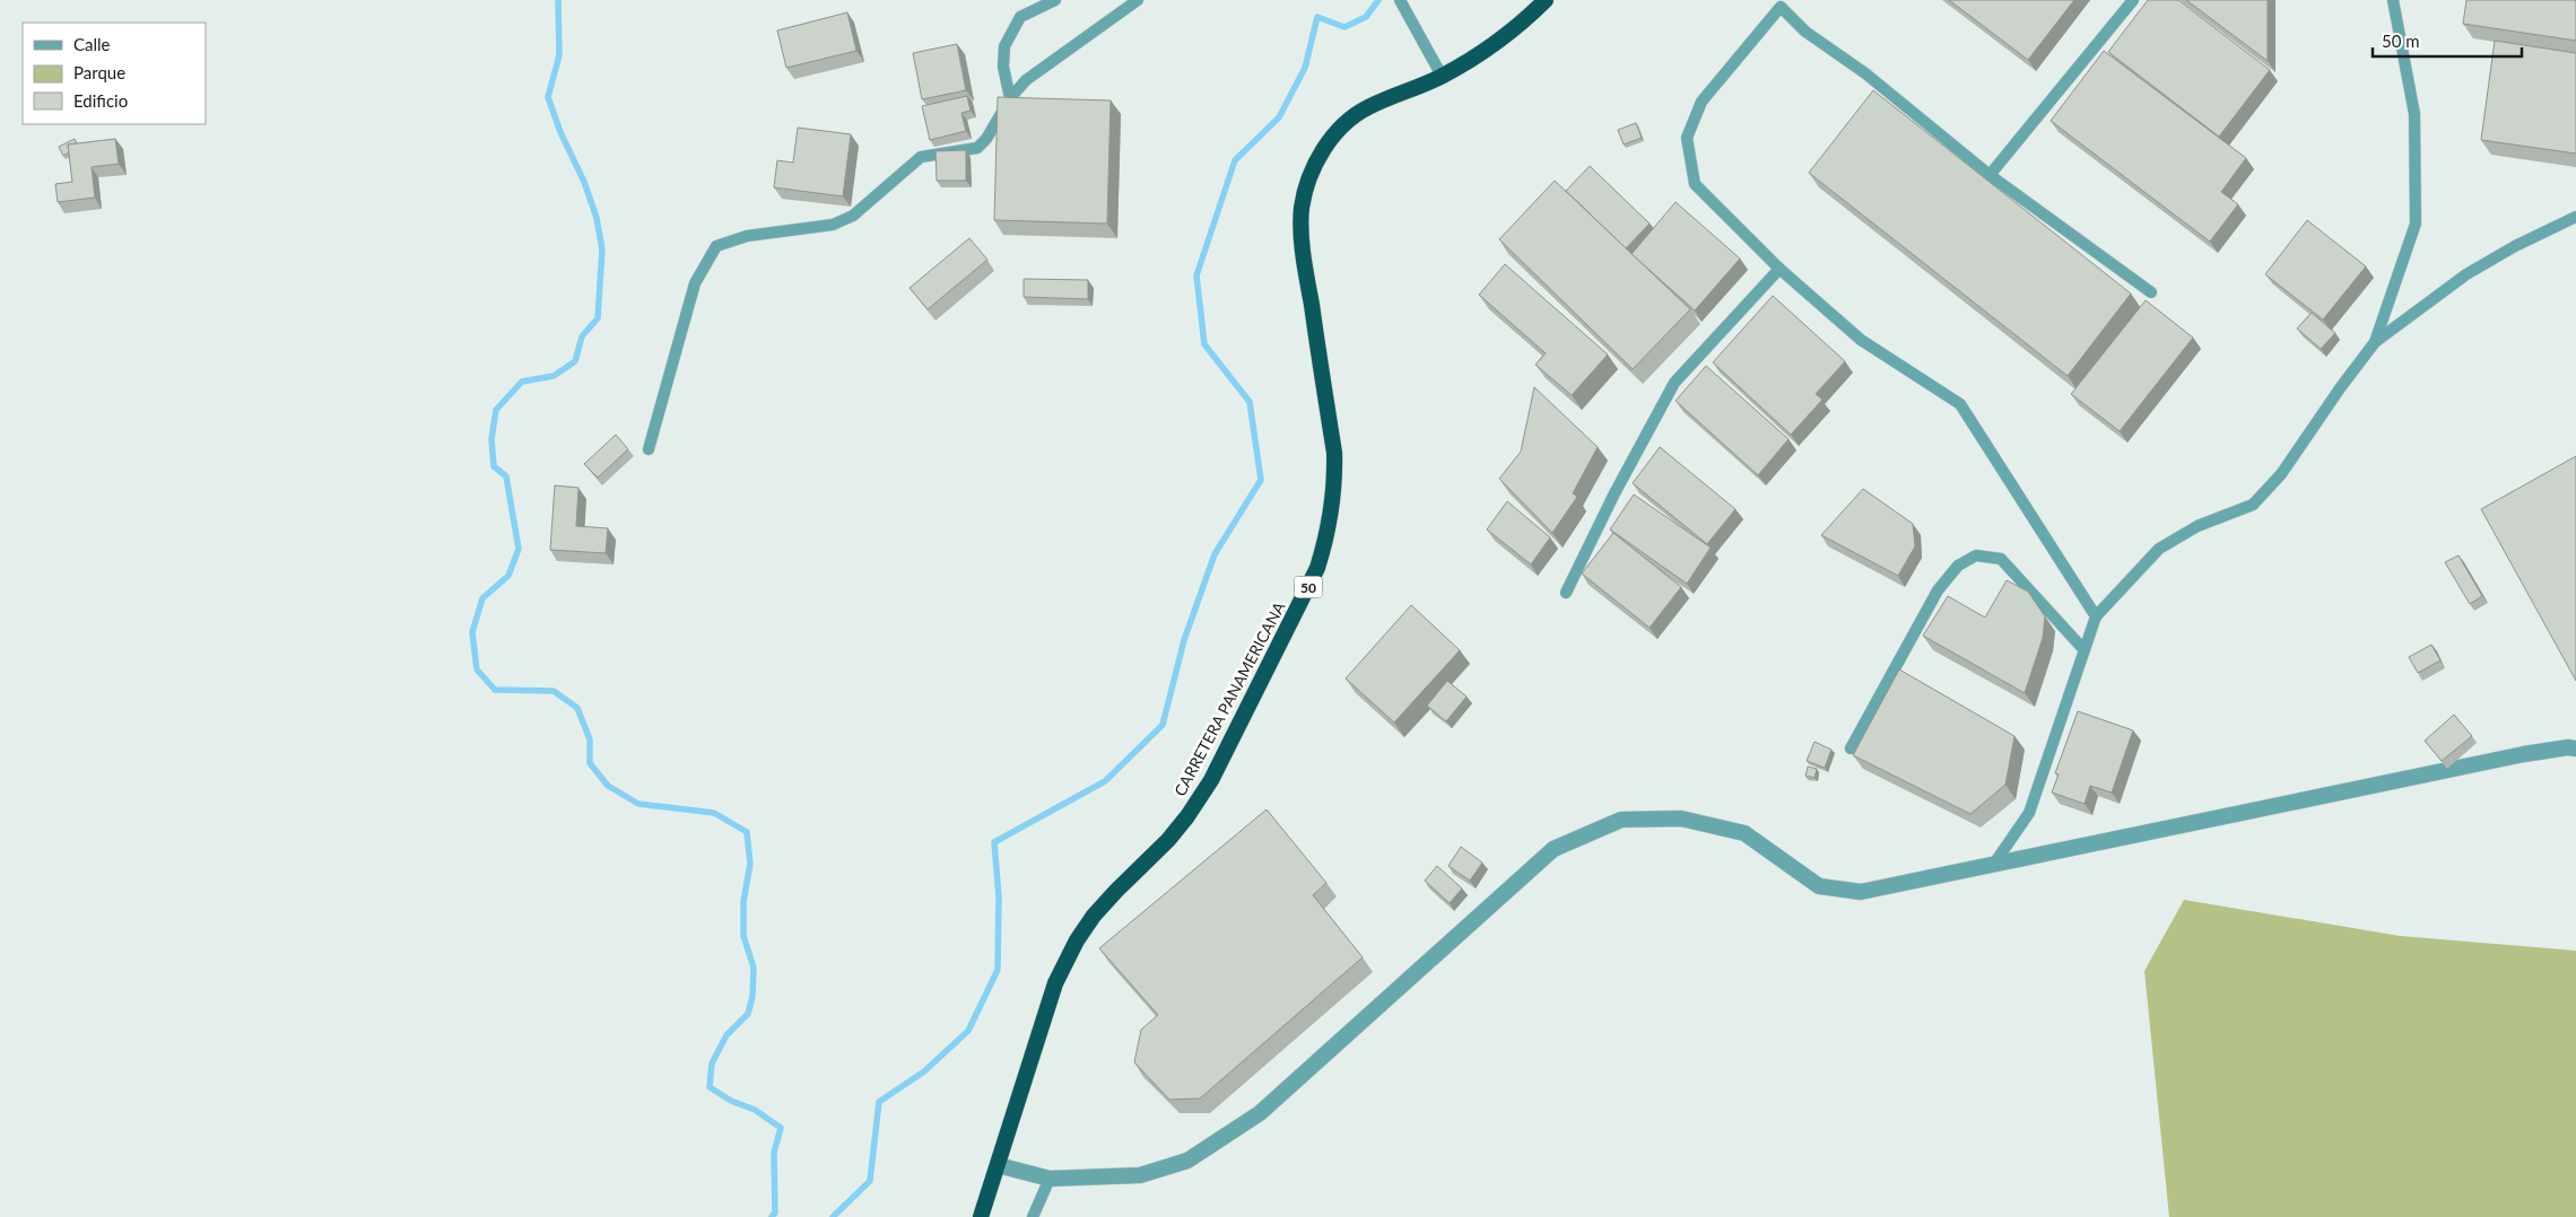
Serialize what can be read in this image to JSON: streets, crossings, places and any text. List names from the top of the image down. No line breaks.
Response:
{"streets":{"highway":["50","CARRETERA PANAMERICANA"]},"legend":["Calle","Parque","Edificio"],"scale_bar":"50 m"}
